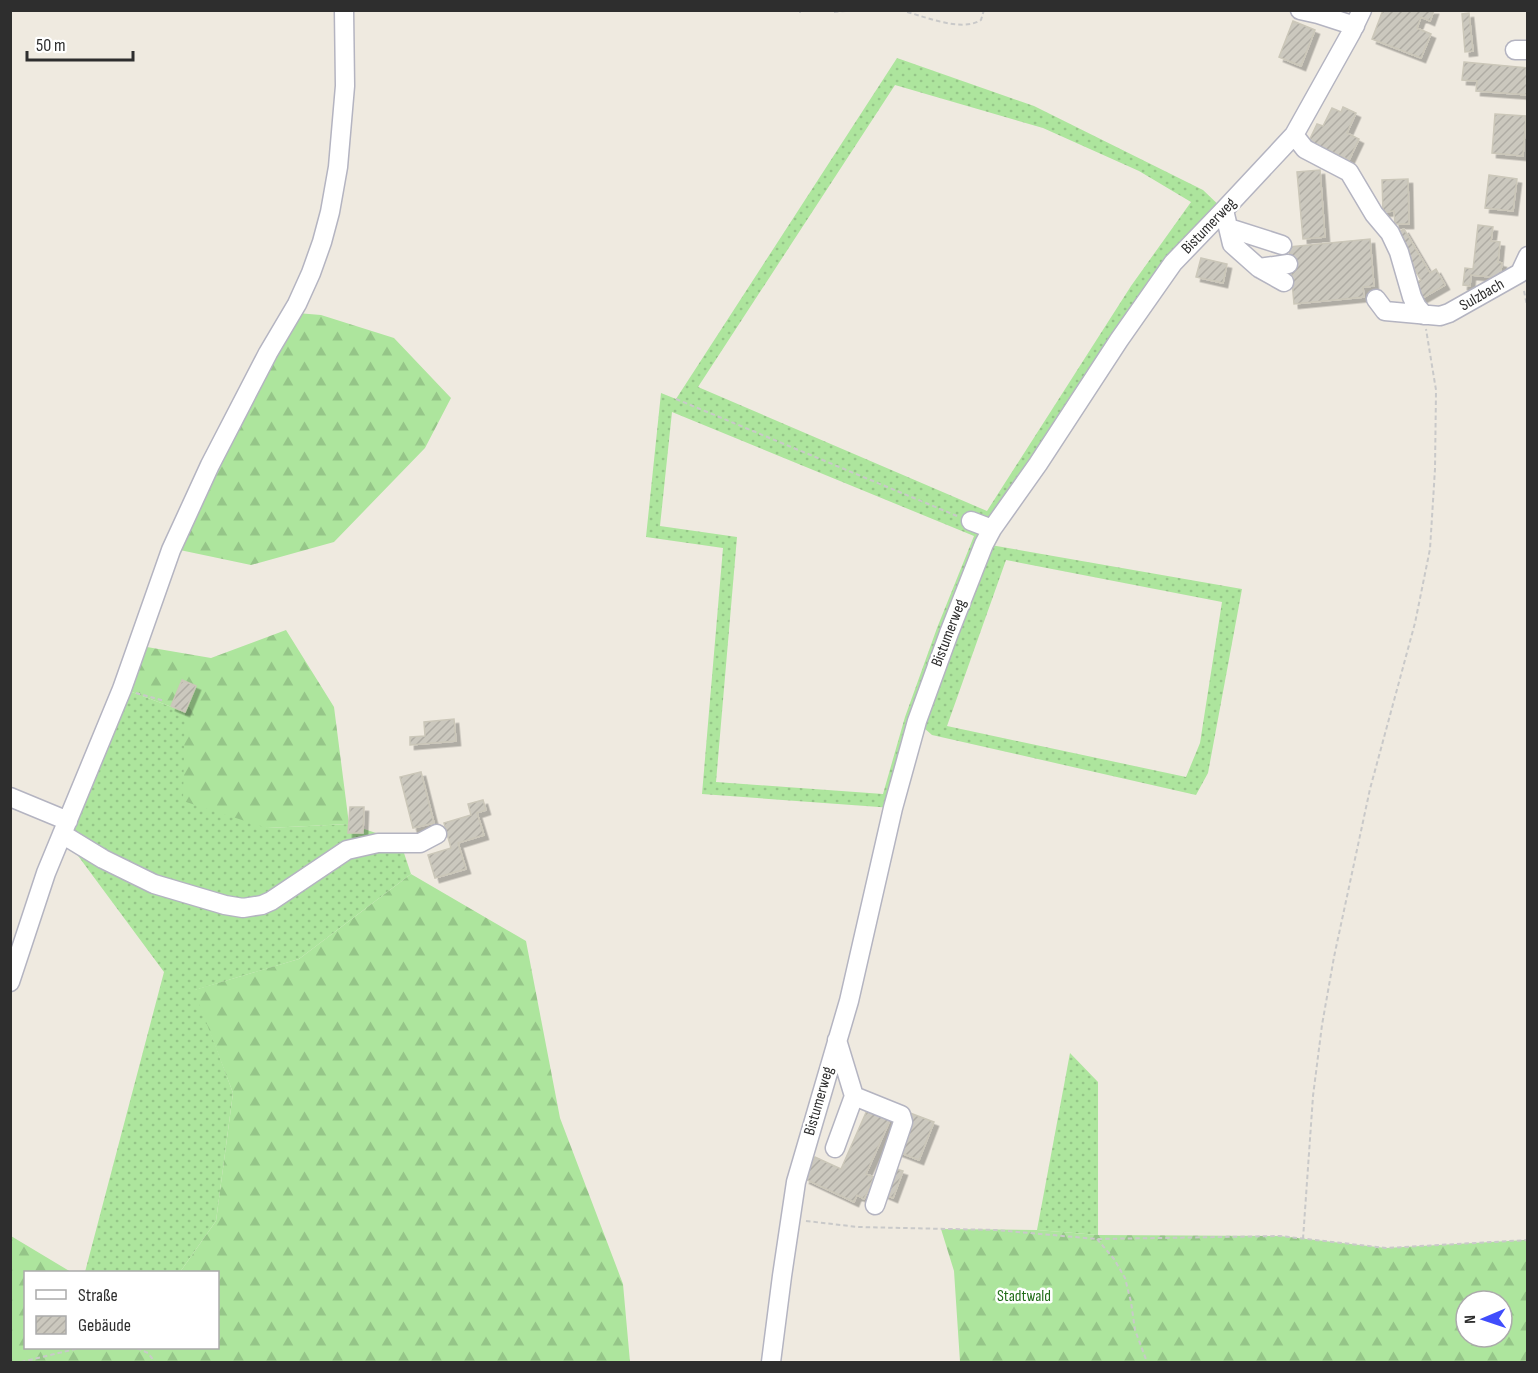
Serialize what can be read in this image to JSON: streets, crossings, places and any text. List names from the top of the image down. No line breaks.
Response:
{"streets":{"street":["Bistumerweg","Sulzbach"]},"parks":["Stadtwald"],"legend":["Straße","Gebäude"],"scale_bar":"50 m","north":"left"}
